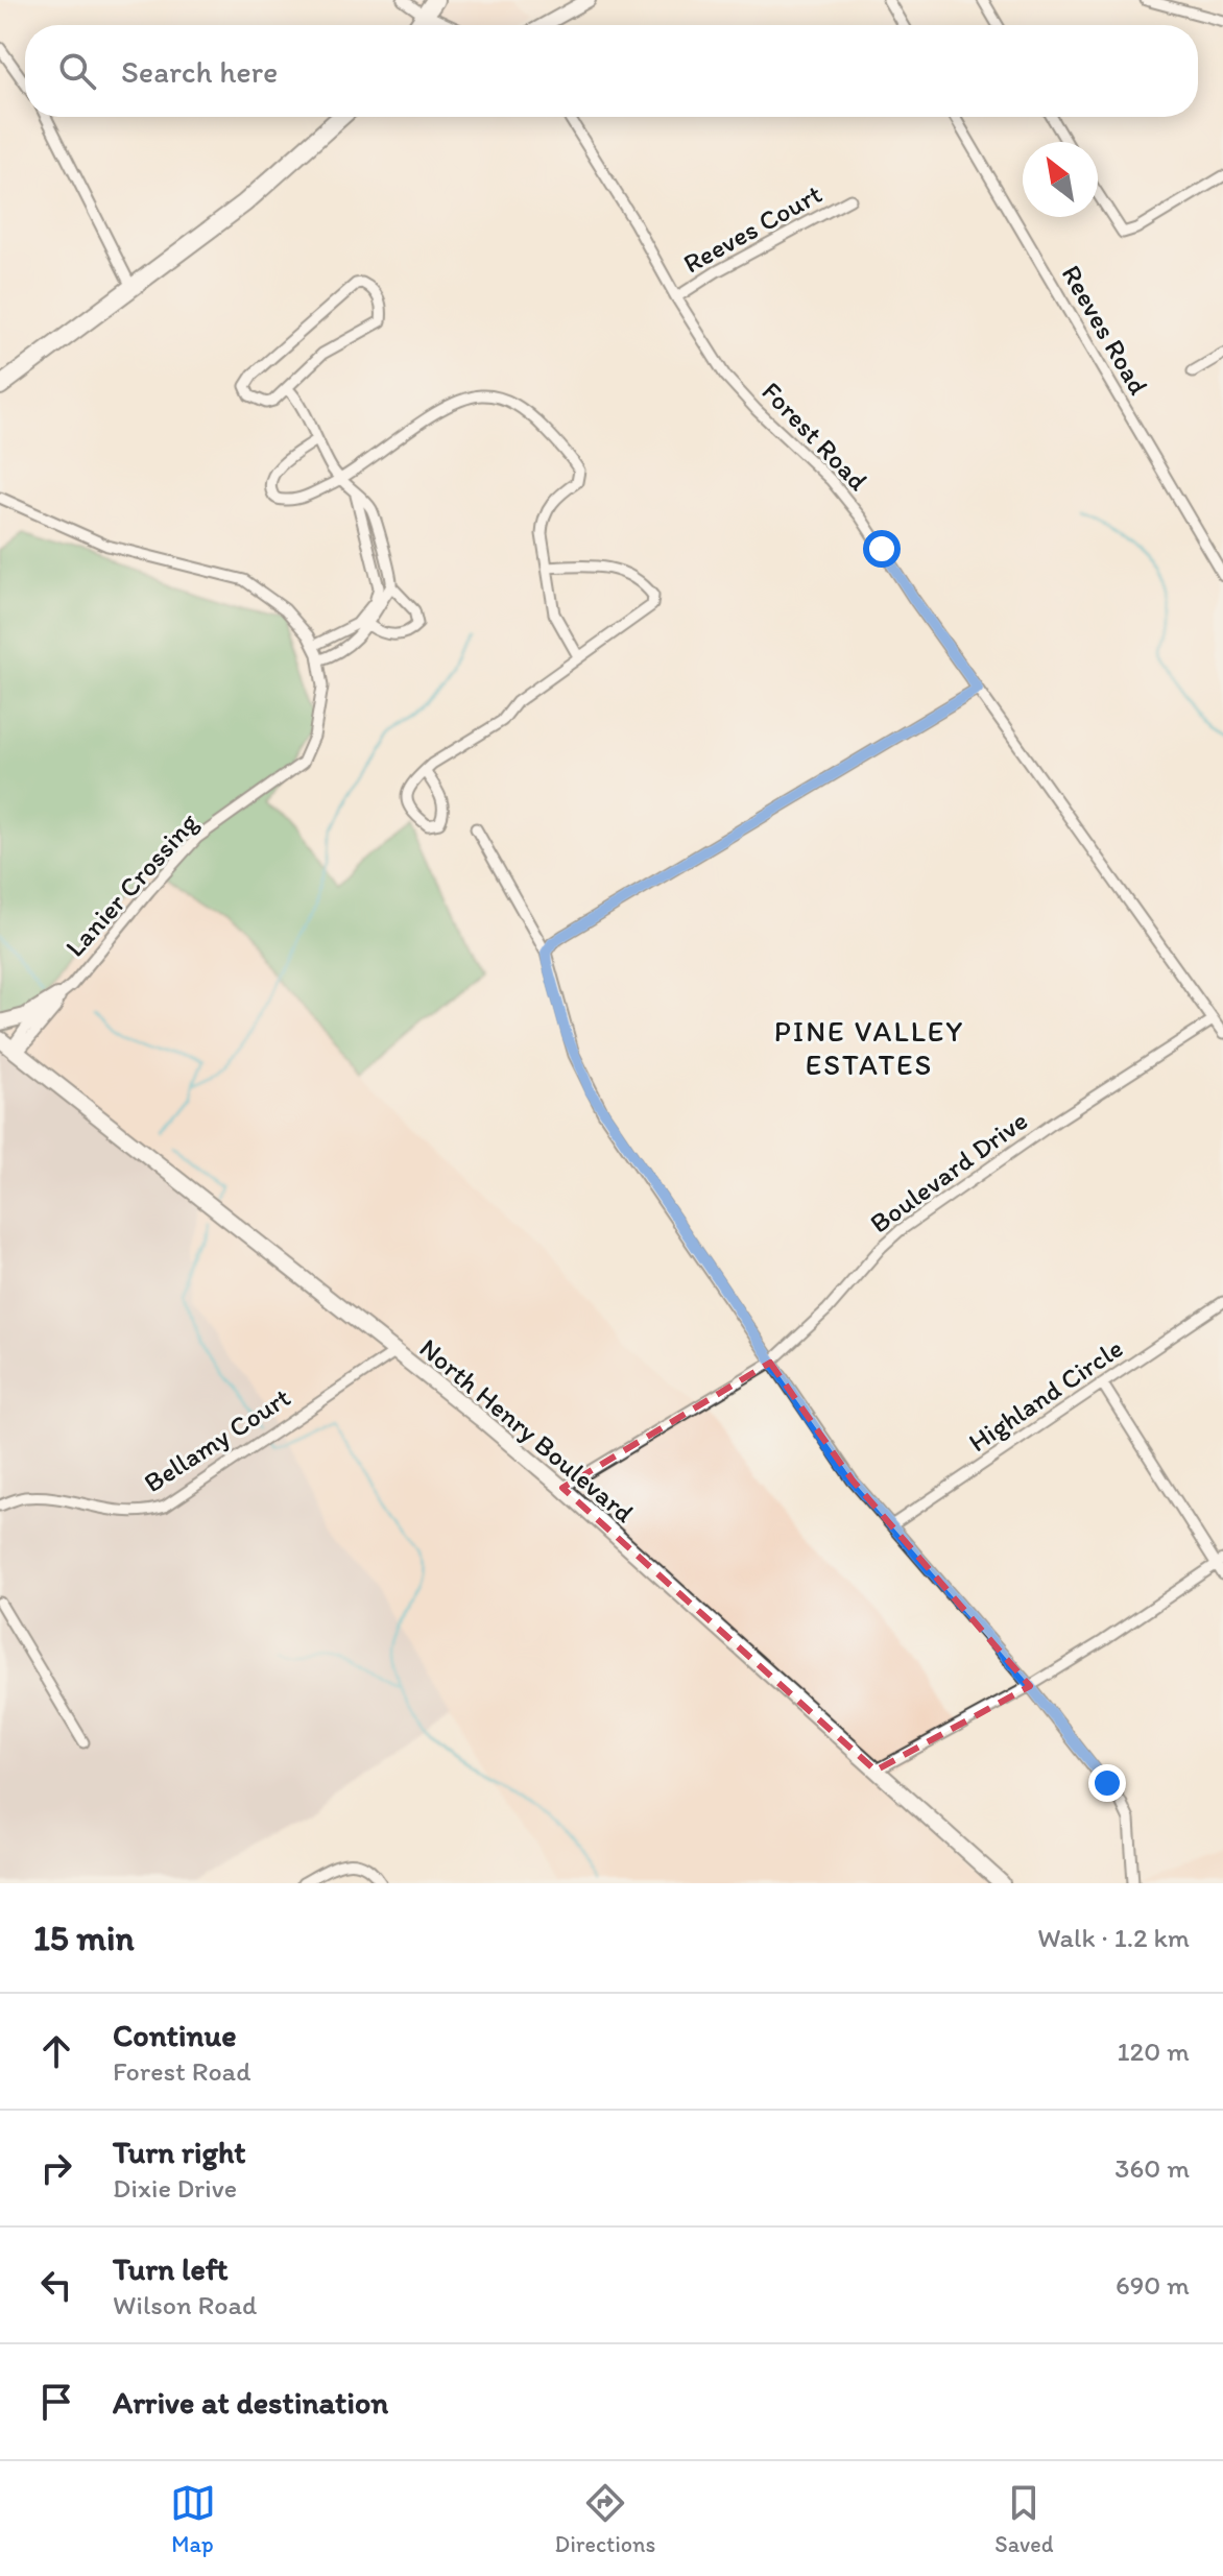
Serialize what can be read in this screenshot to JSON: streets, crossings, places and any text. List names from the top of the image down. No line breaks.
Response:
{"streets":{"main road":["North Henry Boulevard"],"street":["Reeves Court","Reeves Road","Forest Road","Lanier Crossing","Boulevard Drive","Highland Circle","Bellamy Court"]},"crossings":[["Reeves Court","Forest Road"],["Forest Road","Boulevard Drive"],["Lanier Crossing","North Henry Boulevard"],["Boulevard Drive","North Henry Boulevard"],["North Henry Boulevard","Bellamy Court"]],"districts":["PINE VALLEY ESTATES"],"north":"top left","page":{"search":"Search here","heading":["15 min","Walk · 1.2 km"],"list":[["Continue","Forest Road","120 m"],["Turn right","Dixie Drive","360 m"],["Turn left","Wilson Road","690 m"],"Arrive at destination"],"nav":["Map","Directions","Saved"]}}
